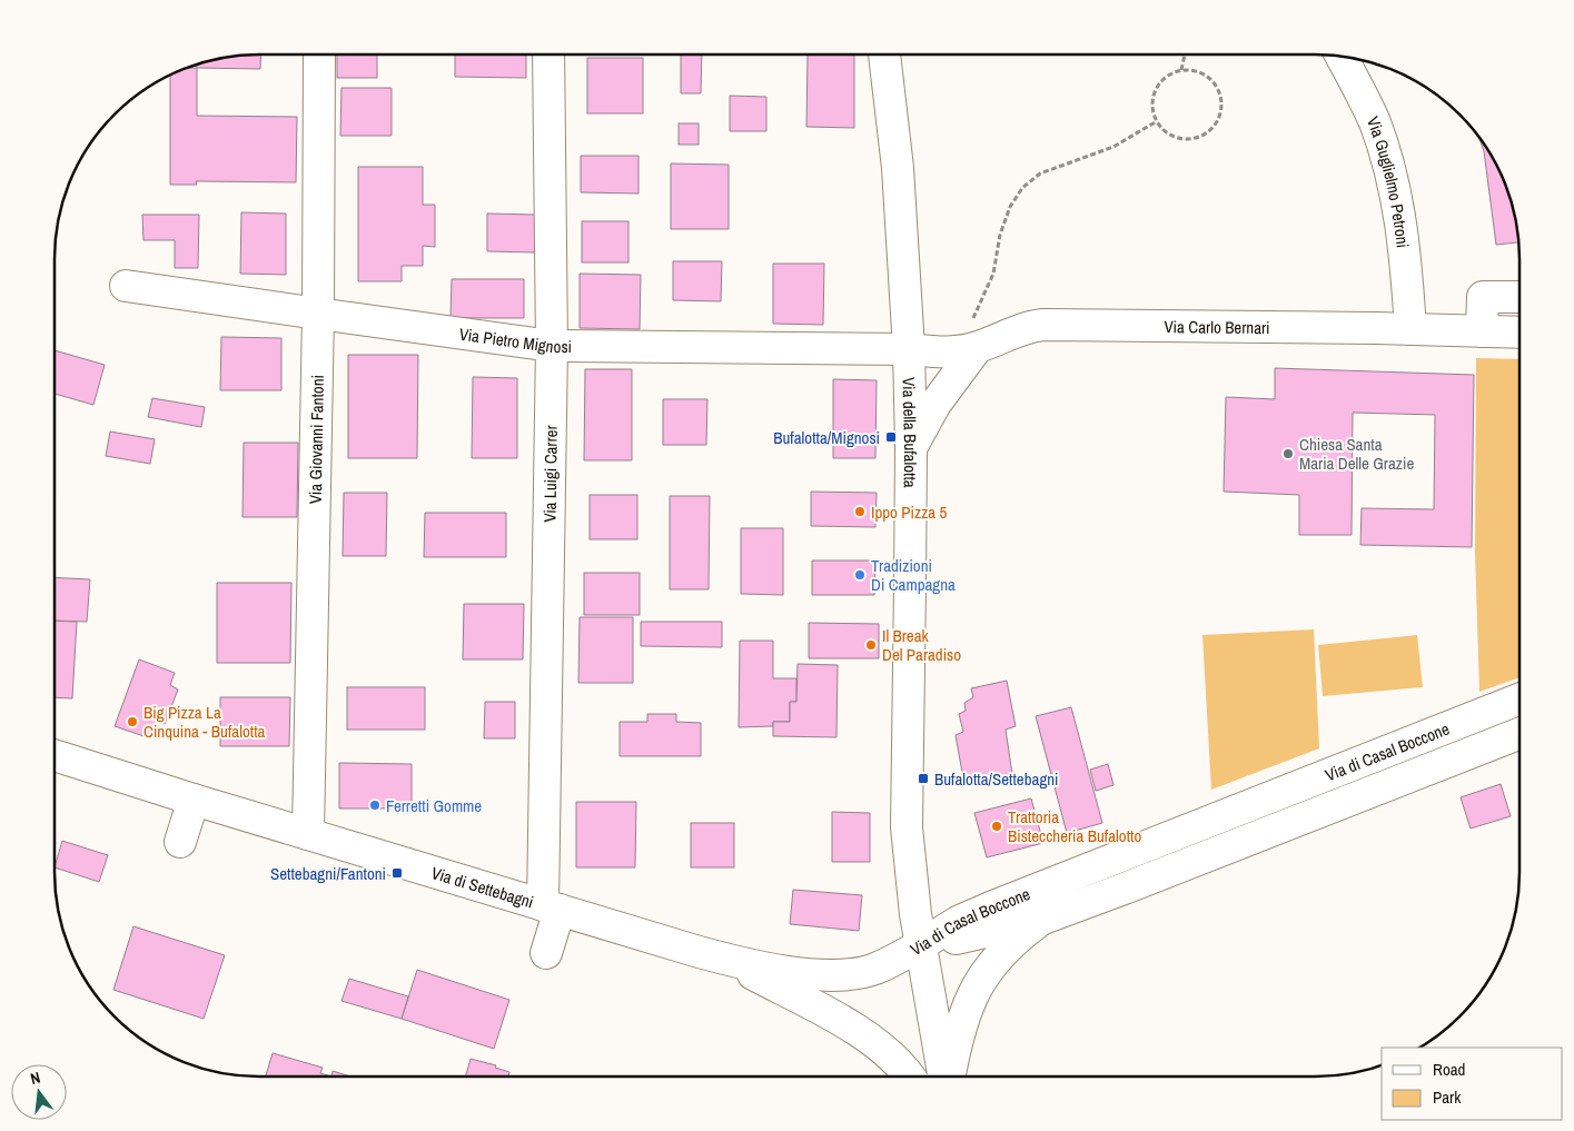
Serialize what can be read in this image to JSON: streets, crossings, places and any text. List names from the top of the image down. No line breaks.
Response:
{"streets":{"street":["Via Guglielmo Petroni","Via Carlo Bernari","Via Pietro Mignosi","Via della Bufalotta","Via Giovanni Fantoni","Via Luigi Carrer","Via di Casal Boccone","Via di Settebagni"]},"crossings":[["Via Guglielmo Petroni","Via Carlo Bernari"],["Via Carlo Bernari","Via Pietro Mignosi"],["Via Carlo Bernari","Via della Bufalotta"],["Via Pietro Mignosi","Via della Bufalotta"],["Via Pietro Mignosi","Via Giovanni Fantoni"],["Via Pietro Mignosi","Via Luigi Carrer"],["Via della Bufalotta","Via di Casal Boccone"],["Via della Bufalotta","Via di Settebagni"],["Via Giovanni Fantoni","Via di Settebagni"],["Via Luigi Carrer","Via di Settebagni"],["Via di Casal Boccone","Via di Settebagni"]],"places":{"transit":["Bufalotta/Mignosi","Bufalotta/Settebagni","Settebagni/Fantoni"],"other":["Chiesa Santa Maria Delle Grazie","Ippo Pizza 5","Tradizioni Di Campagna","Il Break Del Paradiso","Big Pizza La Cinquina - Bufalotta","Ferretti Gomme","Trattoria Bisteccheria Bufalotto"]},"legend":["Road","Park"],"north":"top"}
